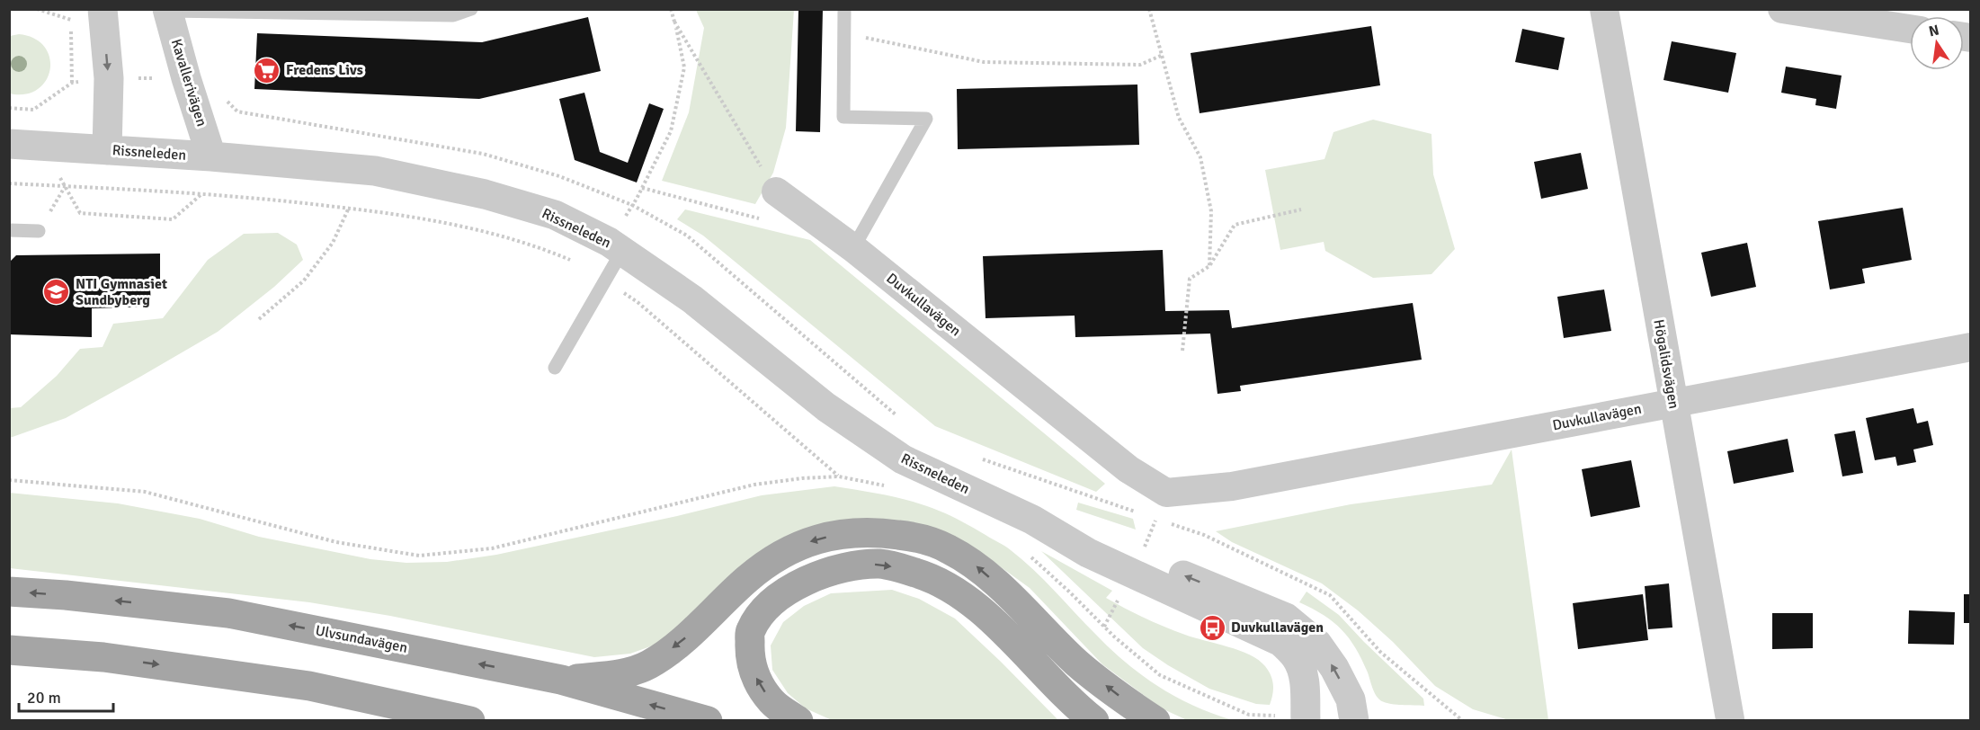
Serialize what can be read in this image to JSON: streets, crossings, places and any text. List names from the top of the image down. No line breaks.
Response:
{"streets":{"main road":["Ulvsundavägen"],"street":["Kavallerivägen","Rissneleden","Duvkullavägen","Högalidsvägen"]},"crossings":[["Kavallerivägen","Rissneleden"],["Duvkullavägen","Högalidsvägen"]],"places":{"supermarket":["Fredens Livs"],"school or university":["NTI Gymnasiet Sundbyberg"],"bus stop":["Duvkullavägen"]},"scale_bar":"20 m","north":"top"}
